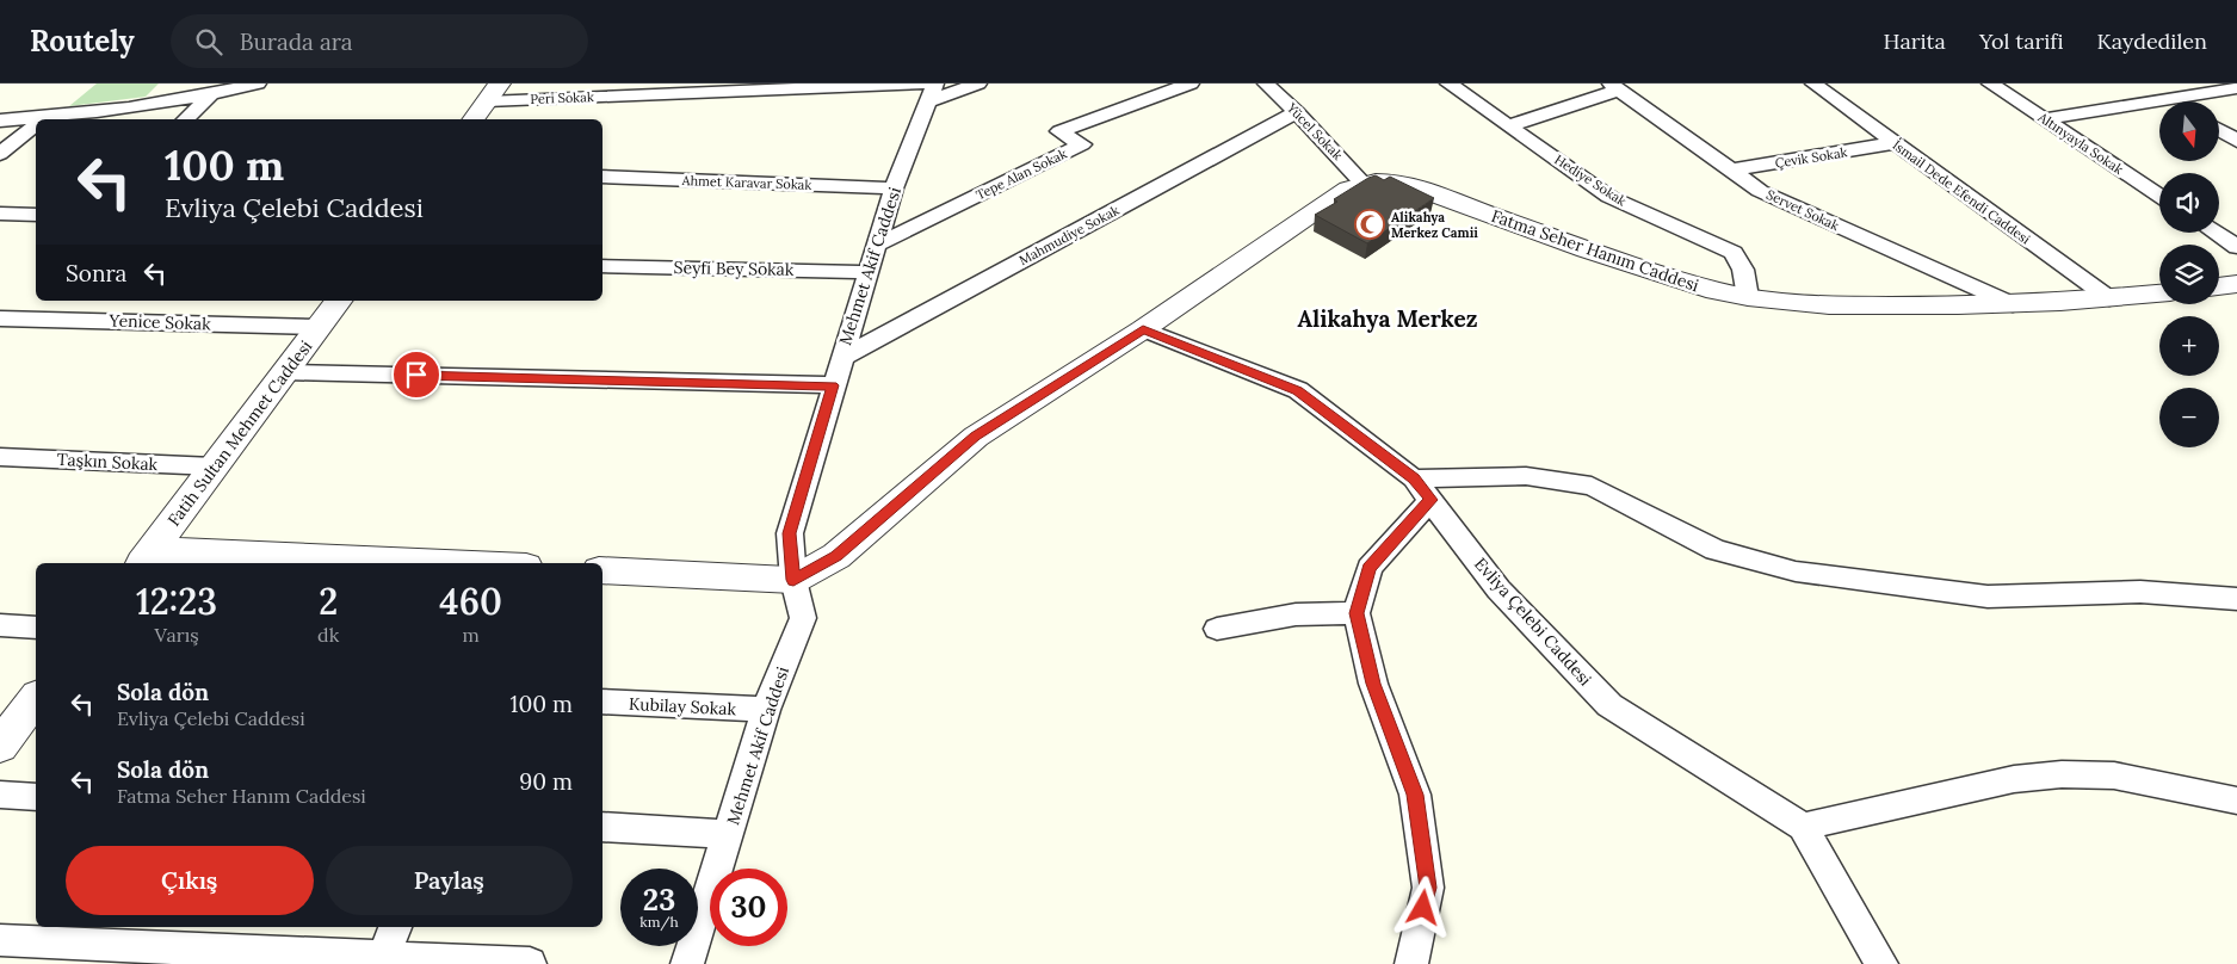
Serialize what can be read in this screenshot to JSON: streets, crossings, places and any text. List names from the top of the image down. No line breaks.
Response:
{"streets":{"street":["Peri Sokak","Yücel Sokak","Altınyayla Sokak","Çevik Sokak","Tepe Alan Sokak","Hediye Sokak","Ahmet Karavar Sokak","İsmail Dede Efendi Caddesi","Servet Sokak","Mahmudiye Sokak","Fatma Seher Hanım Caddesi","Mehmet Akif Caddesi","Seyfi Bey Sokak","Yenice Sokak","Fatih Sultan Mehmet Caddesi","Taşkın Sokak","Evliya Çelebi Caddesi","Kubilay Sokak"]},"crossings":[["Peri Sokak","Mehmet Akif Caddesi"],["Yücel Sokak","Mahmudiye Sokak"],["Yücel Sokak","Fatma Seher Hanım Caddesi"],["Çevik Sokak","İsmail Dede Efendi Caddesi"],["Çevik Sokak","Servet Sokak"],["Tepe Alan Sokak","Mehmet Akif Caddesi"],["Hediye Sokak","Fatma Seher Hanım Caddesi"],["Ahmet Karavar Sokak","Mehmet Akif Caddesi"],["İsmail Dede Efendi Caddesi","Fatma Seher Hanım Caddesi"],["Servet Sokak","Fatma Seher Hanım Caddesi"],["Mahmudiye Sokak","Mehmet Akif Caddesi"],["Mehmet Akif Caddesi","Seyfi Bey Sokak"],["Mehmet Akif Caddesi","Kubilay Sokak"],["Yenice Sokak","Fatih Sultan Mehmet Caddesi"],["Fatih Sultan Mehmet Caddesi","Taşkın Sokak"]],"districts":["Alikahya Merkez"],"places":{"mosque":["Alikahya Merkez Camii"]},"north":"bottom","page":{"header":"Routely","search":"Burada ara","nav":["Harita","Yol tarifi","Kaydedilen"],"map_buttons":["+","−"],"turn":["100 m","Evliya Çelebi Caddesi"],"then":"Sonra","eta":["12:23","Varış","2","dk","460","m"],"list":[{"name":"Sola dön","note":"Evliya Çelebi Caddesi","value":"100 m"},{"name":"Sola dön","note":"Fatma Seher Hanım Caddesi","value":"90 m"}],"buttons":["Çıkış","Paylaş"],"speed":"23 km/h","limit":"30"}}
